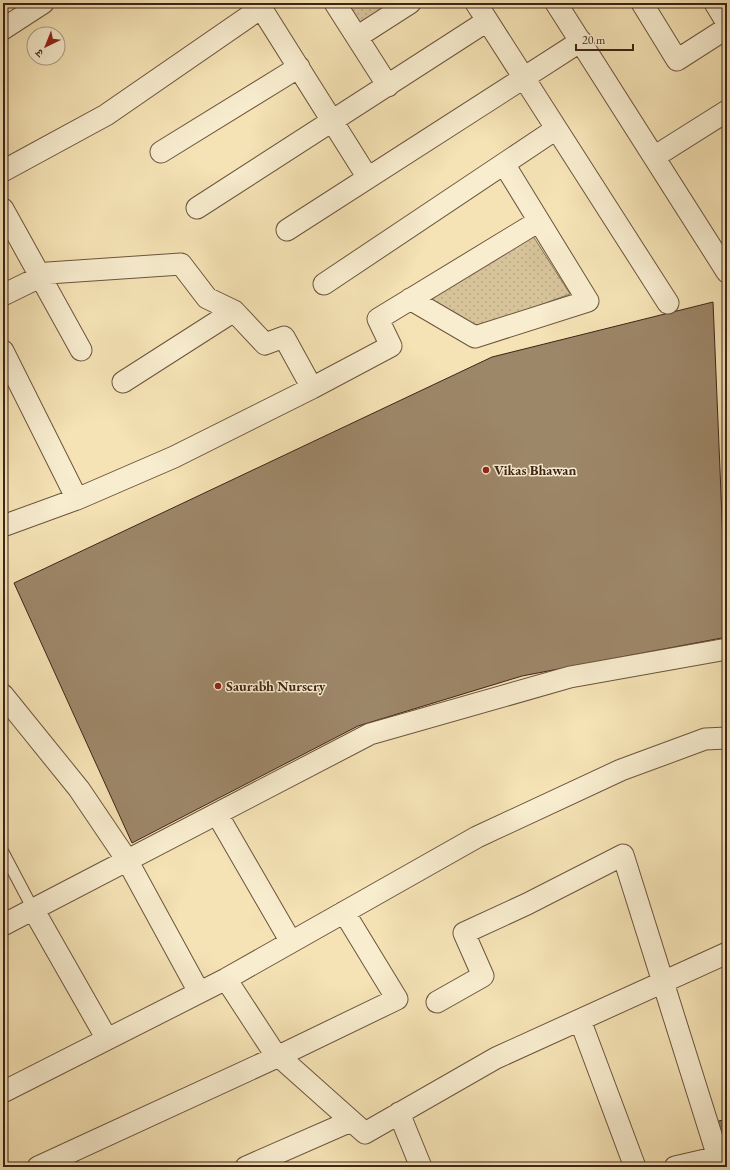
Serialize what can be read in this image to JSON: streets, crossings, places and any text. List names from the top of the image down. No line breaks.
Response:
{"places":["Vikas Bhawan","Saurabh Nursery"],"scale_bar":"20 m","north":"bottom left"}
